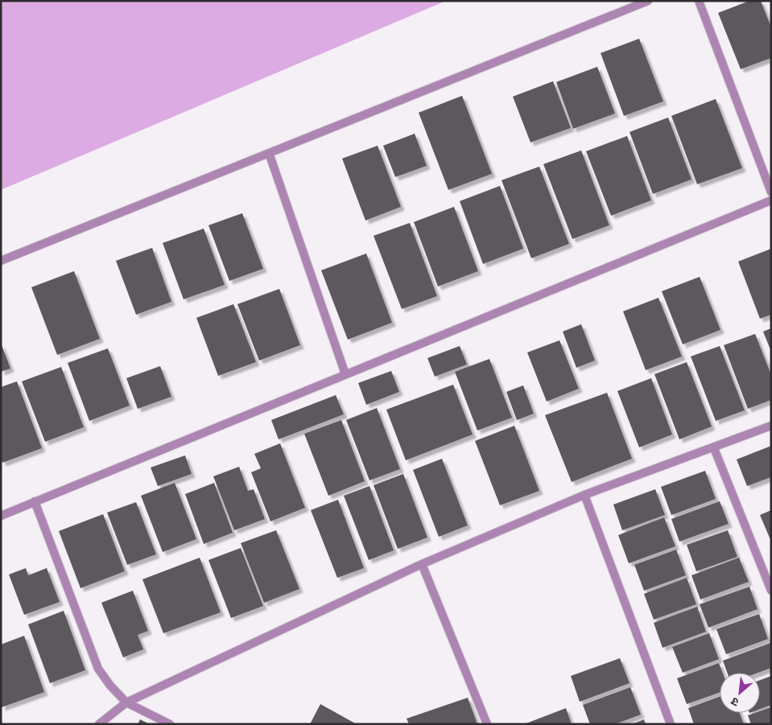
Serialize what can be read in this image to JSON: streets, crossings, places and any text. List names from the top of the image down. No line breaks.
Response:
{"north":"bottom left"}
